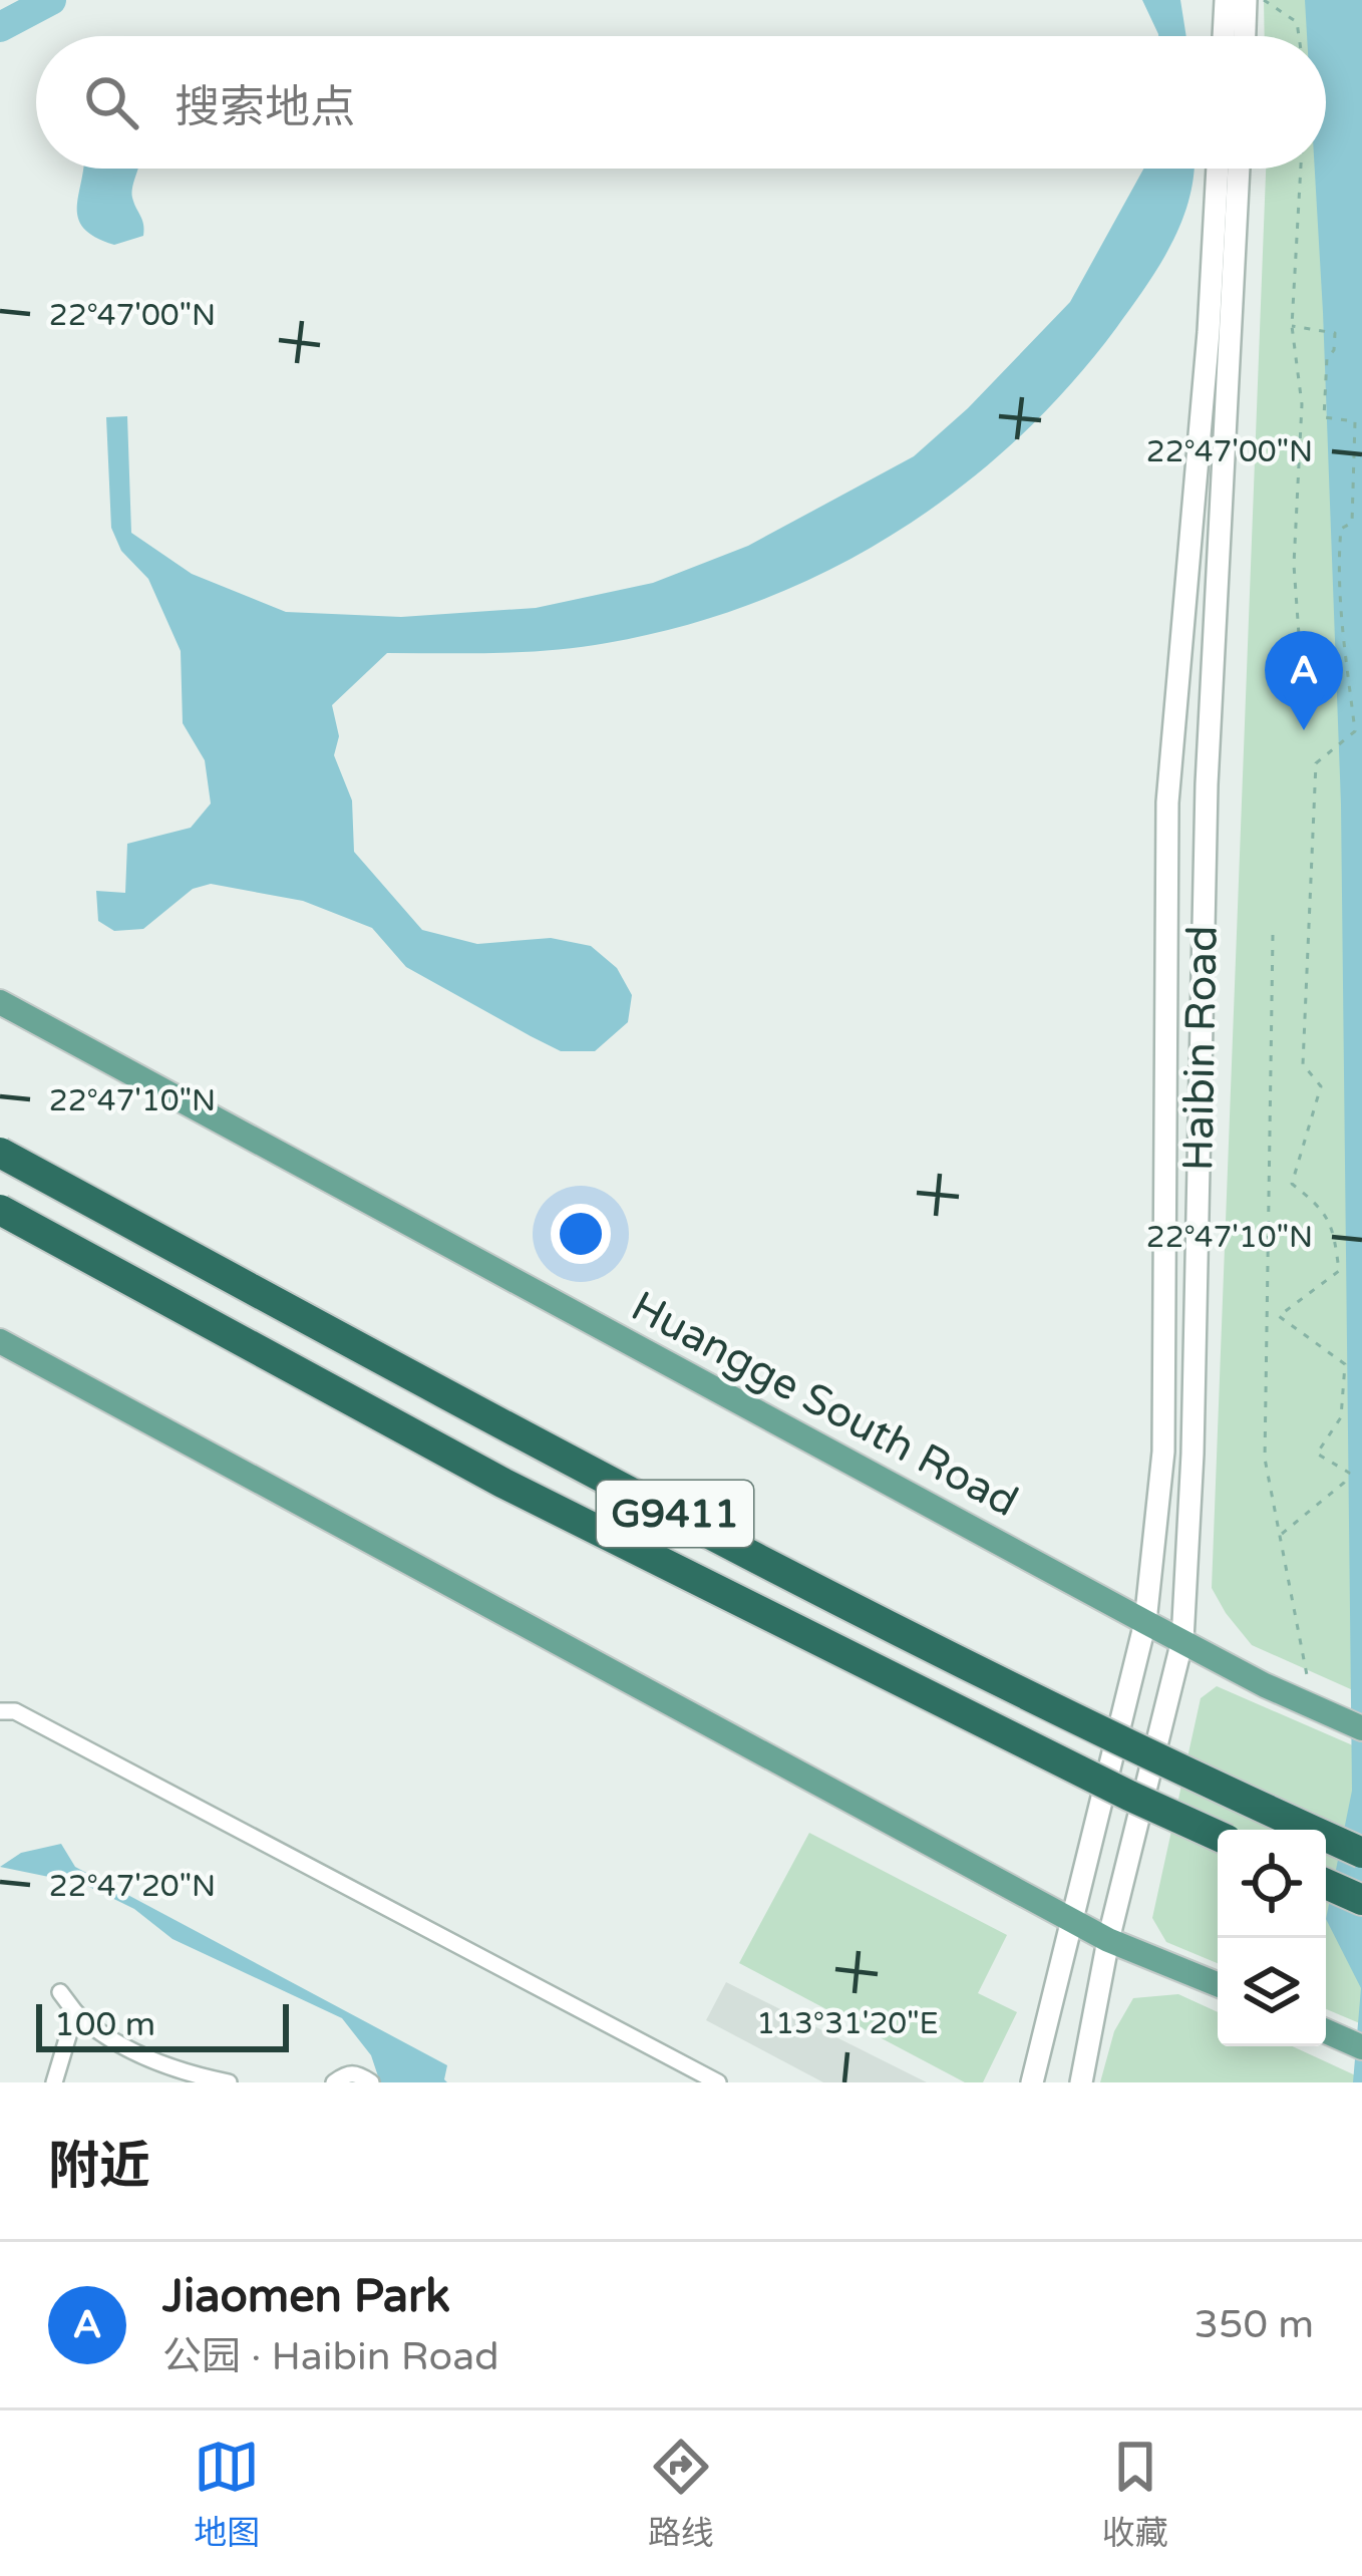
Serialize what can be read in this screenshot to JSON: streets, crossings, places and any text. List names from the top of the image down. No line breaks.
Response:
{"streets":{"highway":["G9411"],"main road":["Huangge South Road"],"street":["Haibin Road"]},"crossings":[["Haibin Road","Huangge South Road"]],"scale_bar":"100 m","page":{"search":"搜索地点","pins":"A","scale":"100 m","heading":"附近","list":[{"mark":"A","name":"Jiaomen Park","note":"公园 · Haibin Road","value":"350 m"}],"nav":["地图","路线","收藏"]},"coordinates":["22°47'00\"N","22°47'10\"N","22°47'20\"N","113°31'20\"E"]}
